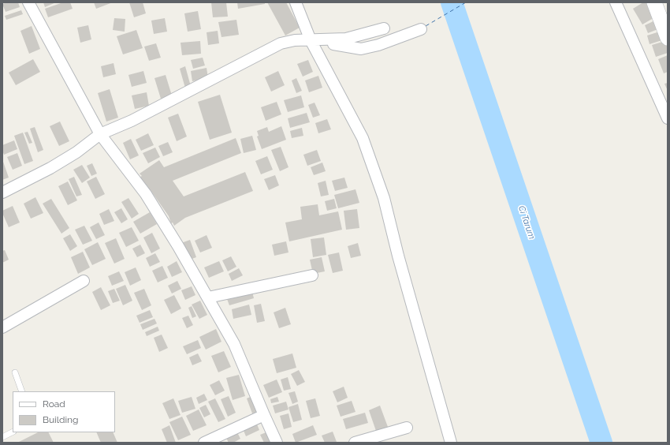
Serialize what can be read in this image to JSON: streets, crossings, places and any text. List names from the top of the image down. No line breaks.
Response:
{"water":["Ci Tarum"],"legend":["Road","Building"]}
